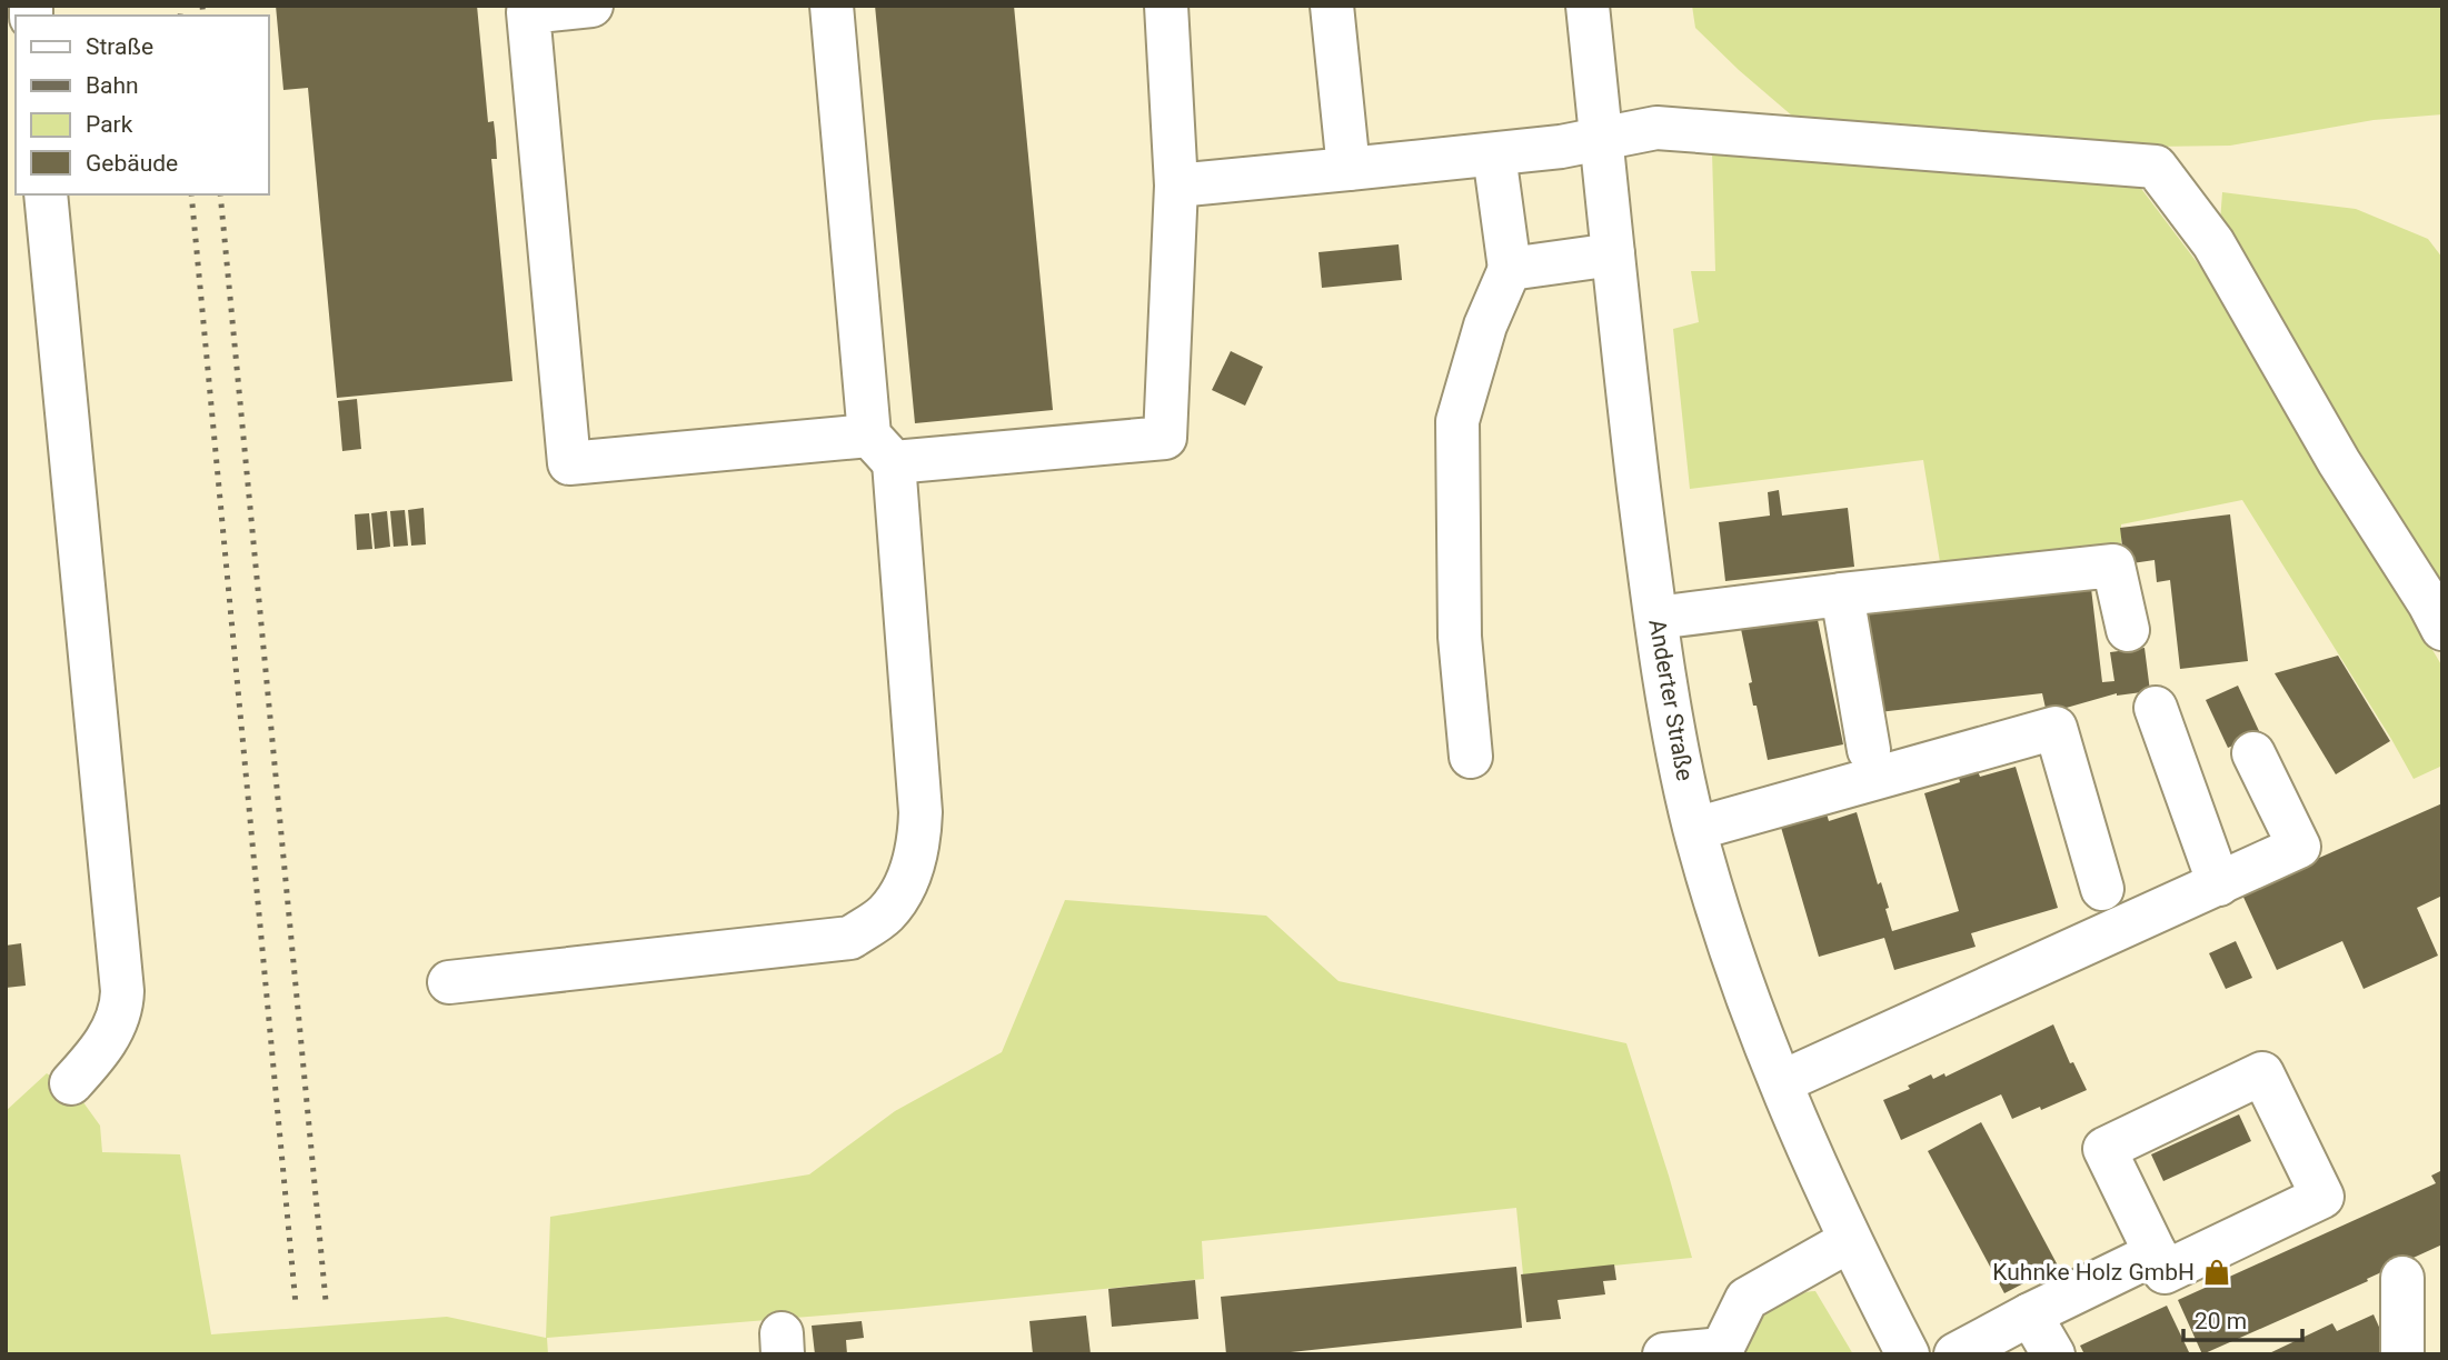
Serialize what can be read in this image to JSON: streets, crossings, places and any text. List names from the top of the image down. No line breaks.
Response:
{"streets":{"main road":["Anderter Straße"]},"places":{"shop":["Kuhnke Holz GmbH"]},"legend":["Straße","Bahn","Park","Gebäude"],"scale_bar":"20 m"}
